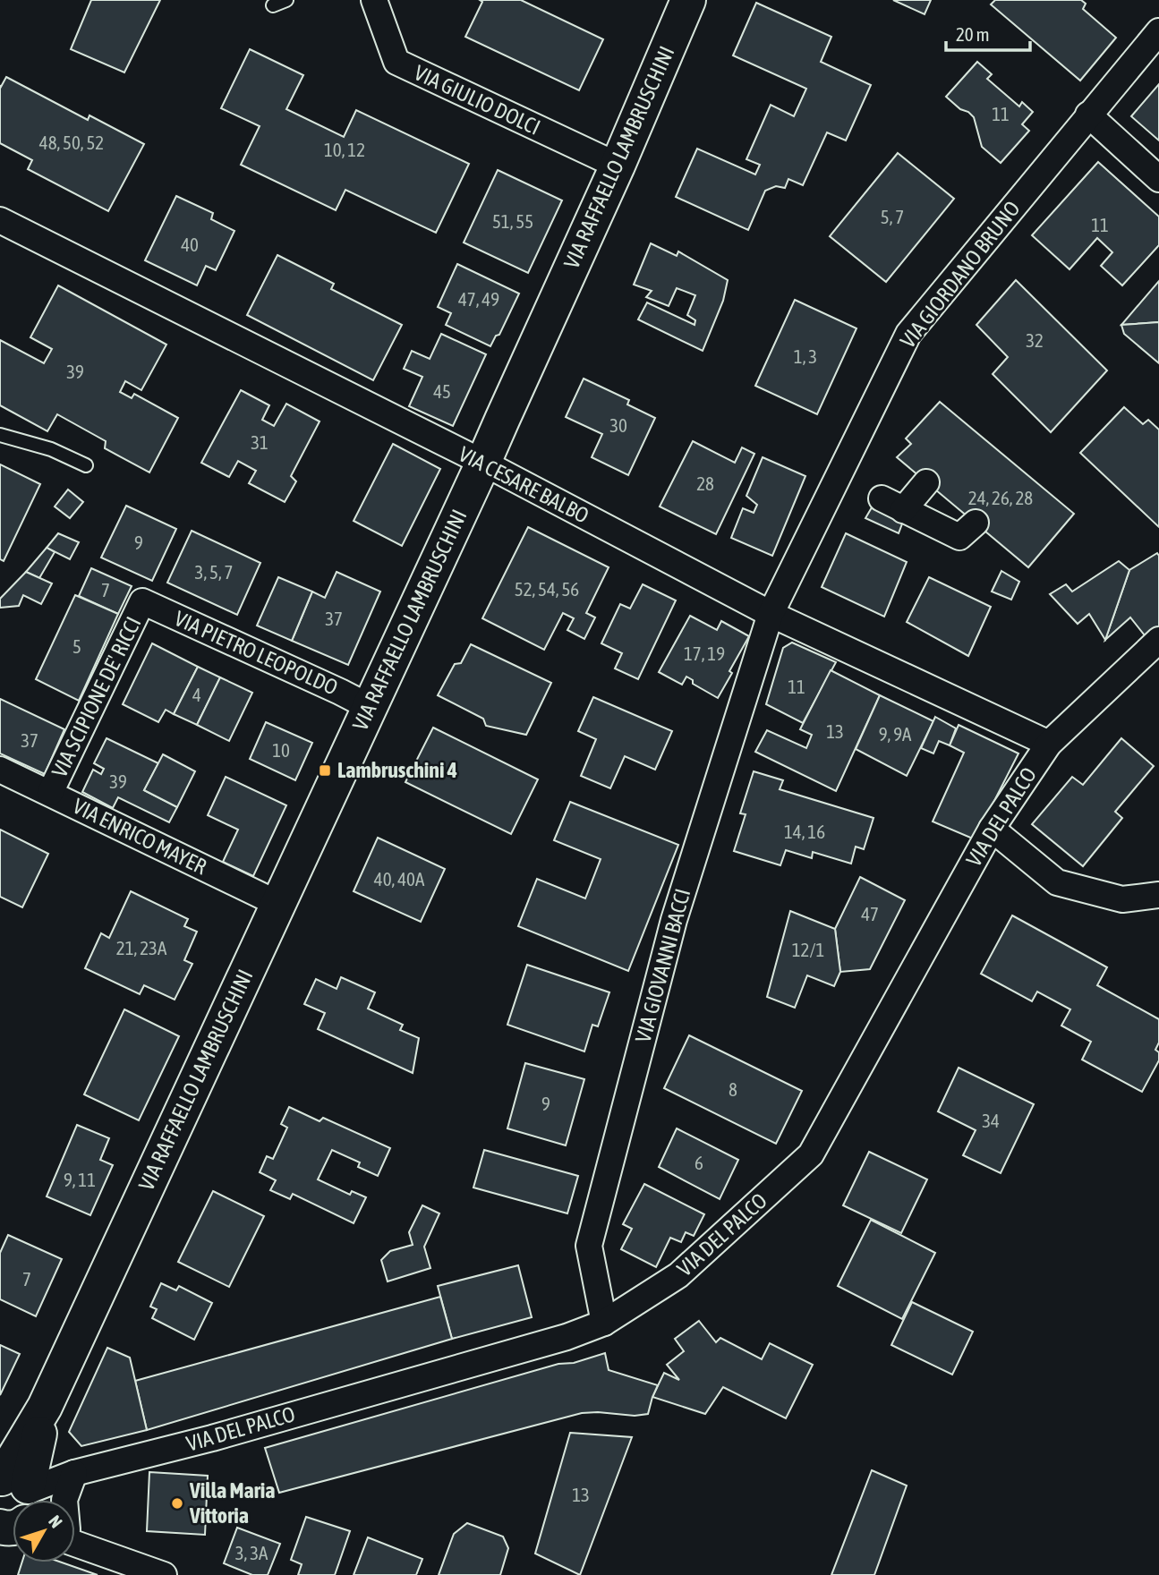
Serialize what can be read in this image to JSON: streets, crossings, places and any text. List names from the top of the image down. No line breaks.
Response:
{"streets":{"main road":["VIA RAFFAELLO LAMBRUSCHINI"],"street":["VIA GIULIO DOLCI","VIA GIORDANO BRUNO","VIA CESARE BALBO","VIA PIETRO LEOPOLDO","VIA SCIPIONE DE' RICCI","VIA DEL PALCO","VIA ENRICO MAYER","VIA GIOVANNI BACCI"]},"crossings":[["VIA GIULIO DOLCI","VIA RAFFAELLO LAMBRUSCHINI"],["VIA RAFFAELLO LAMBRUSCHINI","VIA CESARE BALBO"],["VIA RAFFAELLO LAMBRUSCHINI","VIA PIETRO LEOPOLDO"],["VIA RAFFAELLO LAMBRUSCHINI","VIA ENRICO MAYER"],["VIA GIORDANO BRUNO","VIA CESARE BALBO"],["VIA GIORDANO BRUNO","VIA GIOVANNI BACCI"],["VIA CESARE BALBO","VIA DEL PALCO"],["VIA CESARE BALBO","VIA GIOVANNI BACCI"],["VIA PIETRO LEOPOLDO","VIA SCIPIONE DE' RICCI"],["VIA SCIPIONE DE' RICCI","VIA ENRICO MAYER"],["VIA DEL PALCO","VIA GIOVANNI BACCI"]],"places":{"transit":["Lambruschini 4"],"other":["Villa Maria Vittoria"]},"house_numbers":["11","48, 50, 52","10, 12","5, 7","51, 55","11","40","47, 49","32","1, 3","39","45","30","31","28","24, 26, 28","9","3, 5, 7","52, 54, 56","7","37","5","17, 19","11","4","13","9, 9A","37","10","39","14, 16","40, 40A","47","21, 23A","12/1","8","9","34","6","9, 11","7","13","3, 3A"],"scale_bar":"20 m","north":"top right"}
